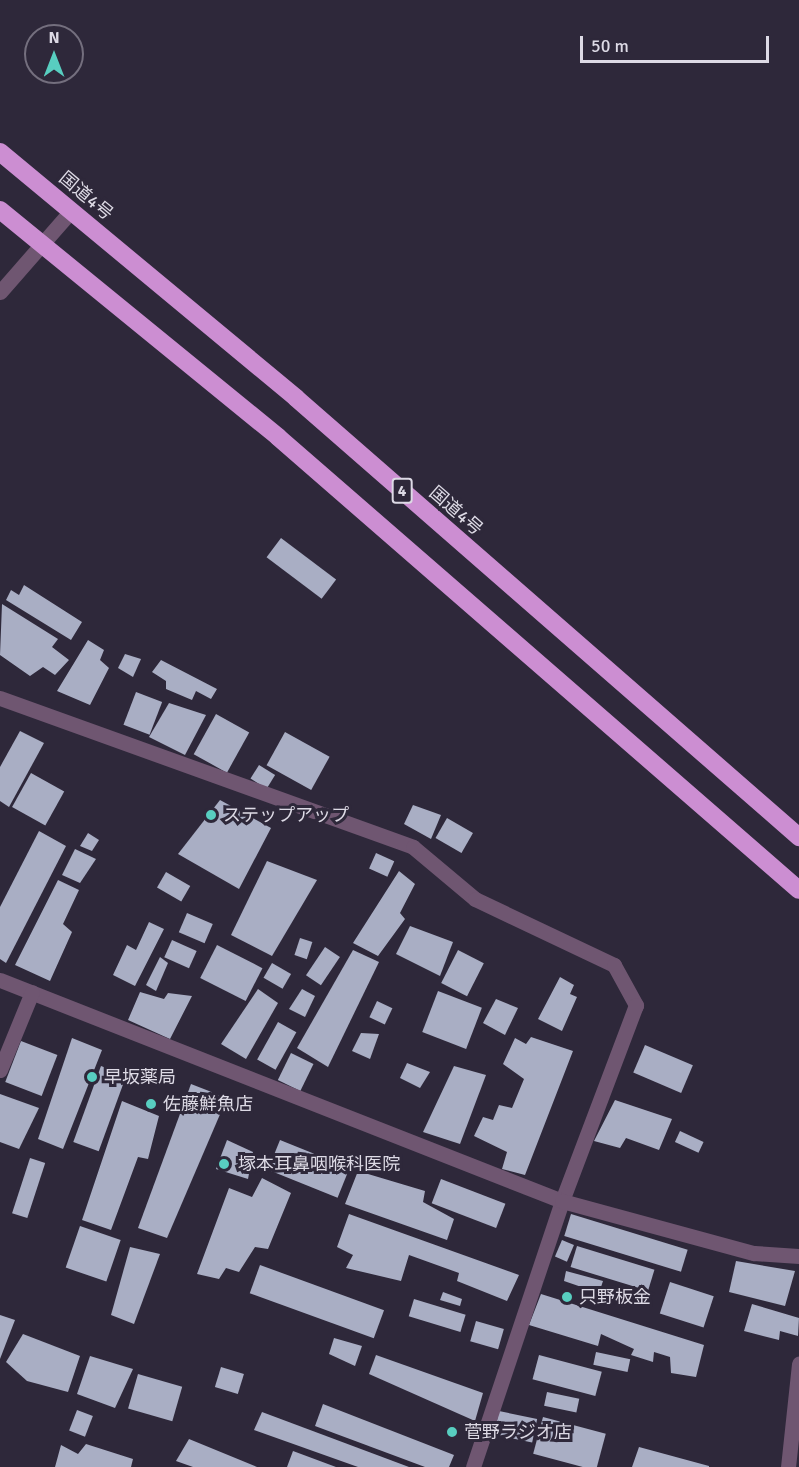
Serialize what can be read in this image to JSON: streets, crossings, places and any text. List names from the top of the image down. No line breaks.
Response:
{"streets":{"highway":["国道4号","4"]},"places":["ステップアップ","早坂薬局","佐藤鮮魚店","塚本耳鼻咽喉科医院","只野板金","菅野ラジオ店"],"scale_bar":"50 m","north":"top"}
